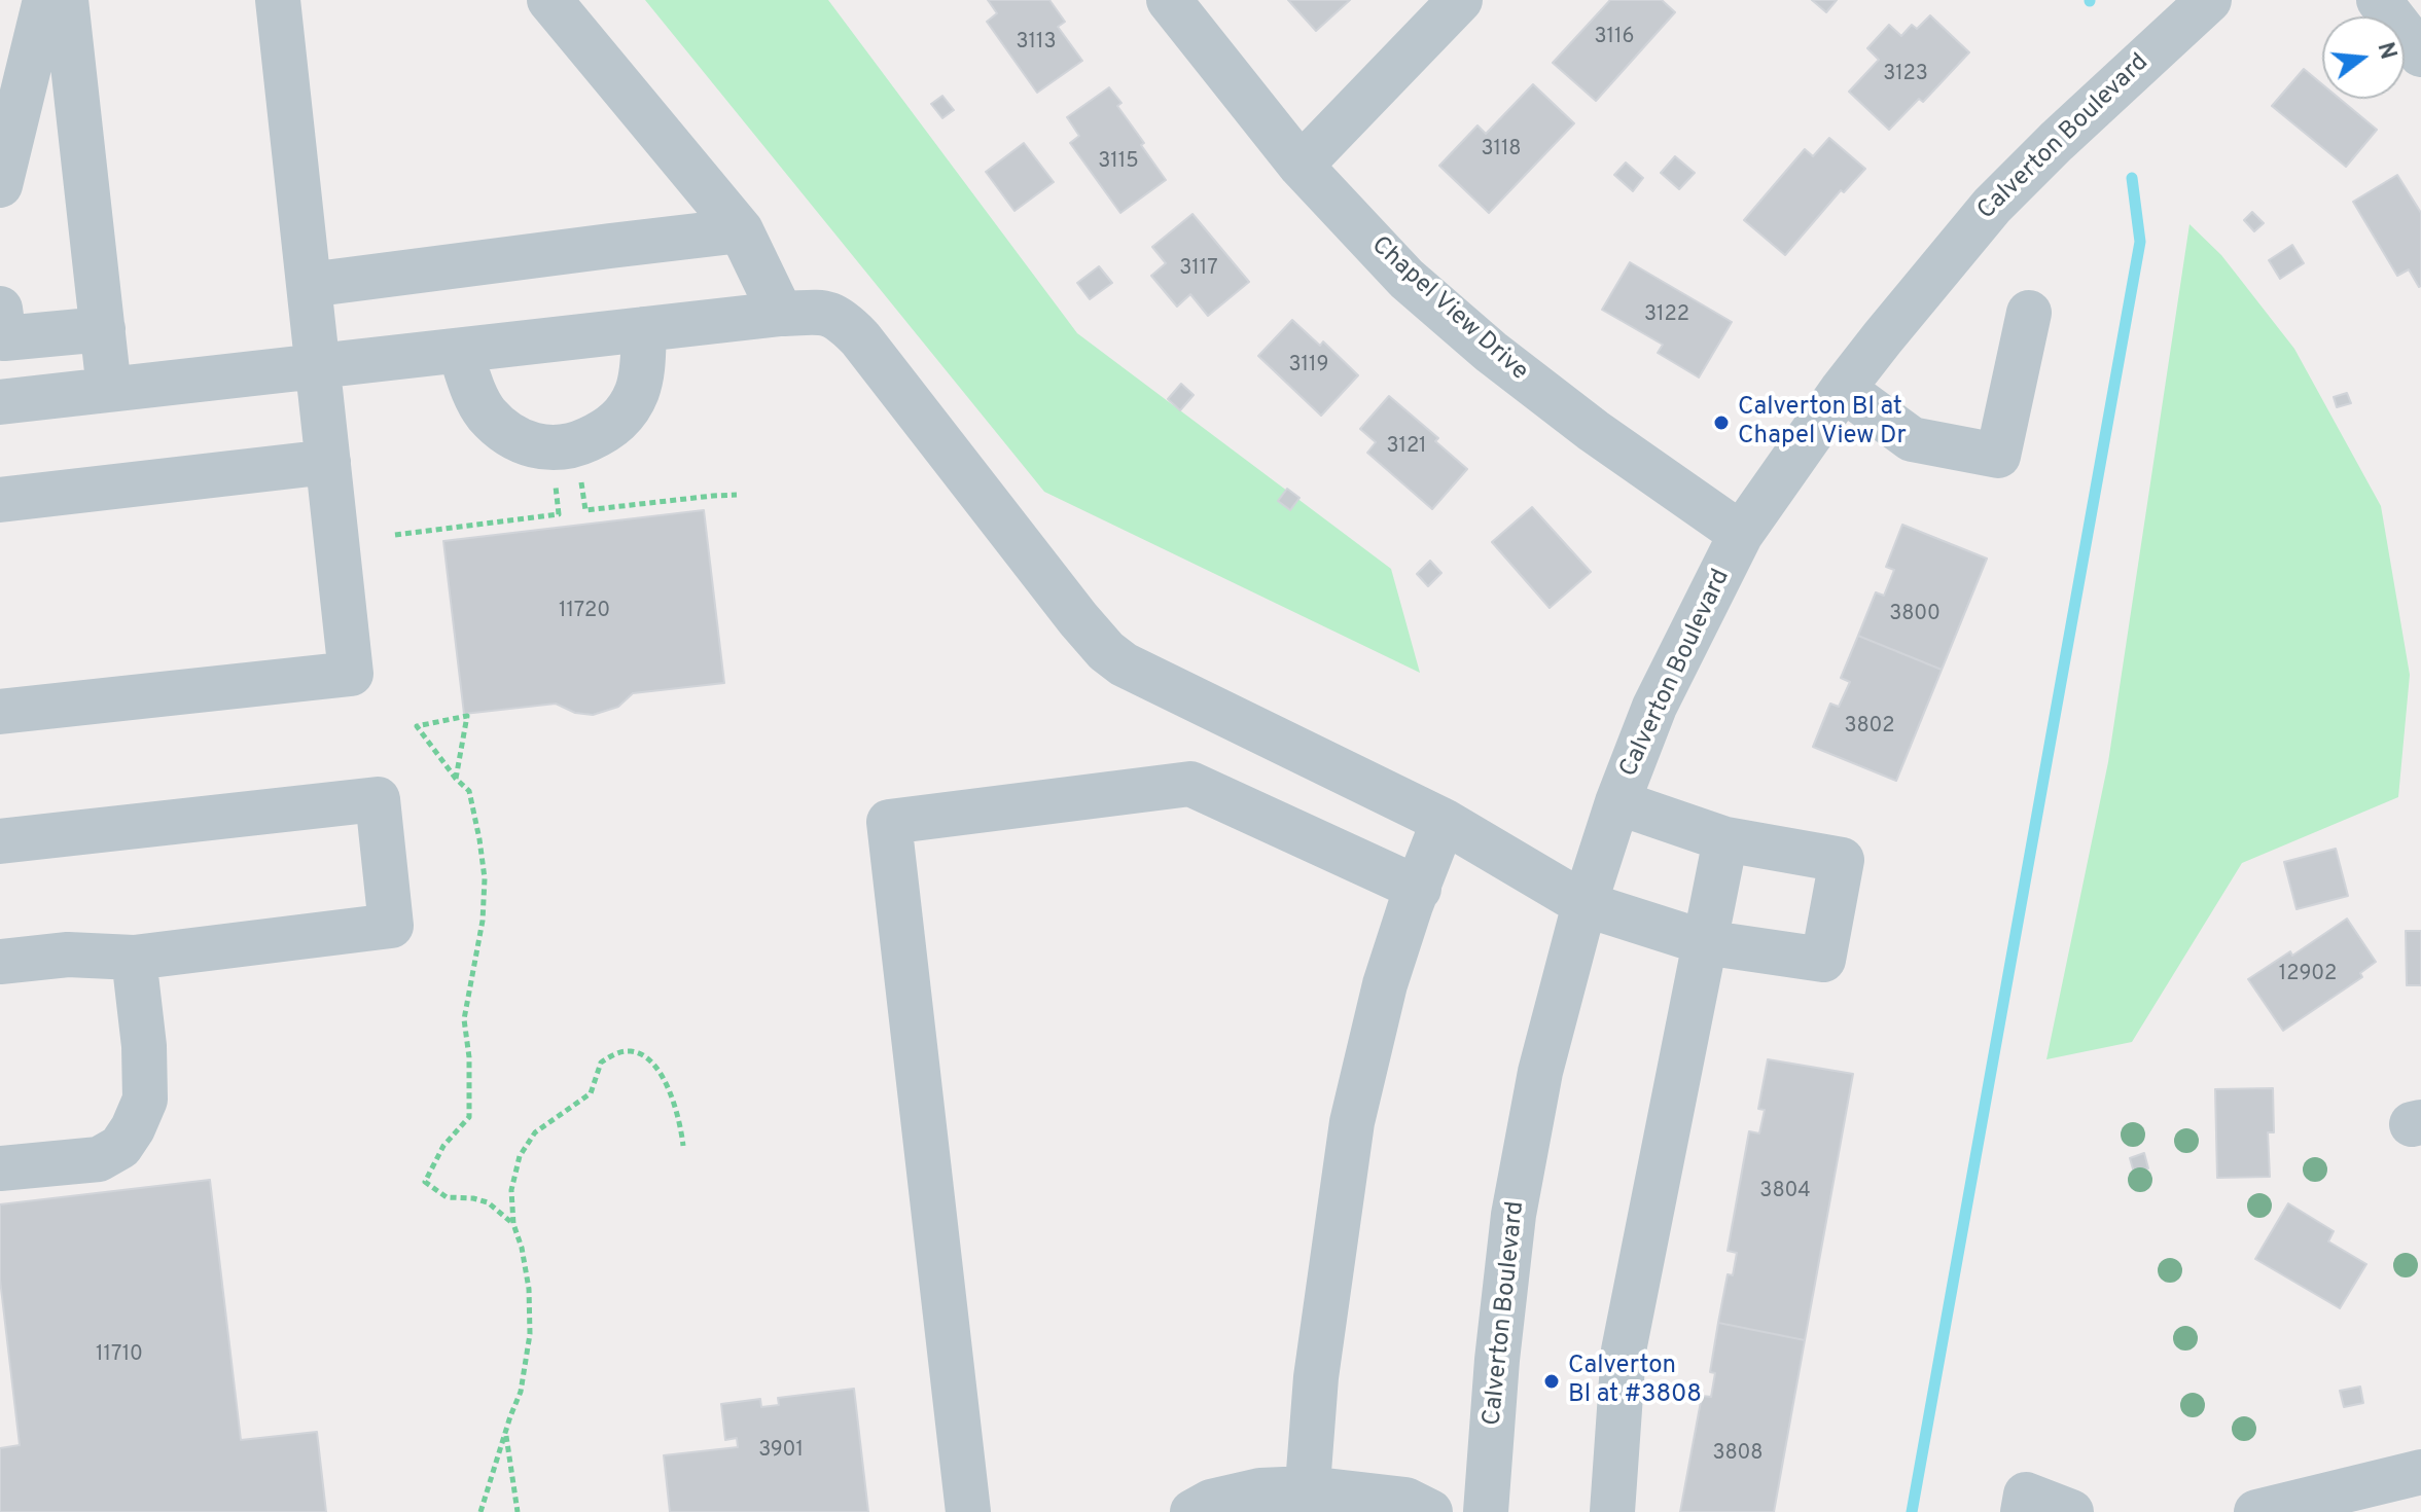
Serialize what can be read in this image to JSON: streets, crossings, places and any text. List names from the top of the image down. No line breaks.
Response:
{"streets":{"street":["Calverton Boulevard","Chapel View Drive"]},"crossings":[["Calverton Boulevard","Chapel View Drive"]],"places":["Calverton Bl at Chapel View Dr","Calverton Bl at #3808"],"house_numbers":["3116","3113","3123","3118","3115","3117","3122","3119","3121","11720","3800","3802","12902","3804","11710","3901","3808"],"north":"right"}
